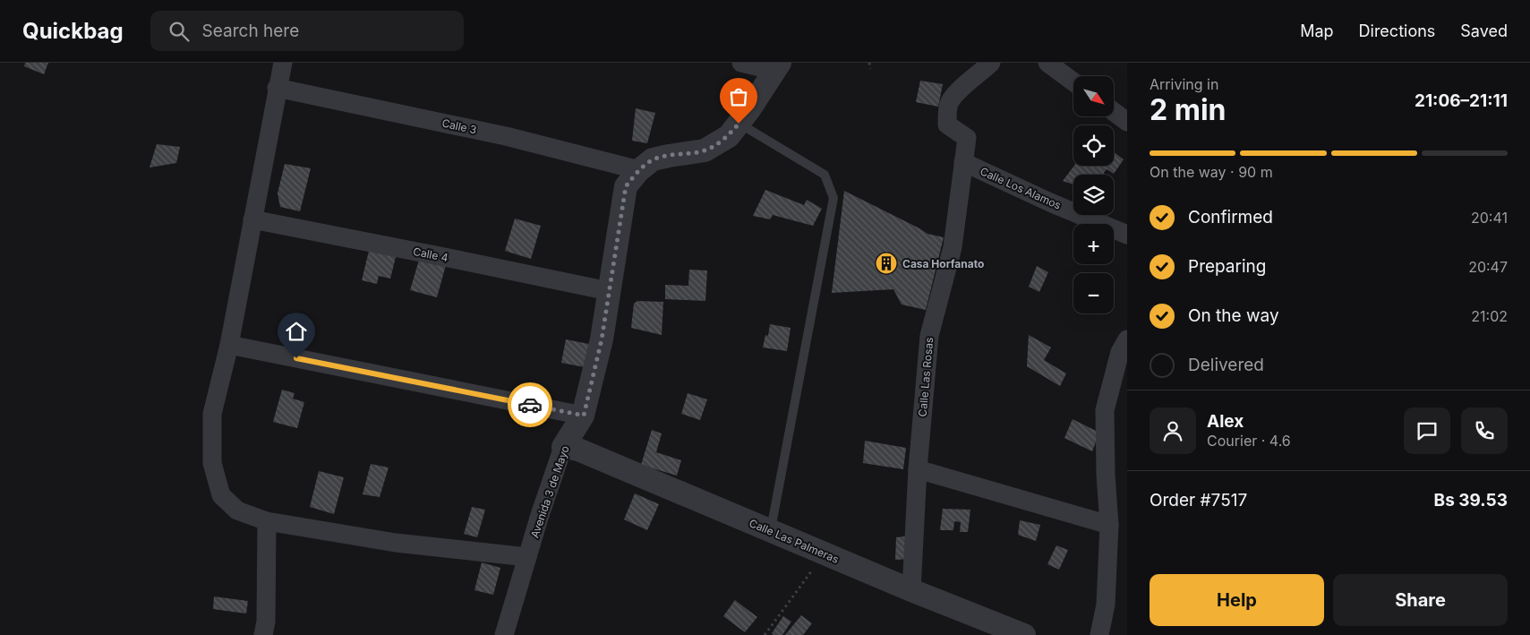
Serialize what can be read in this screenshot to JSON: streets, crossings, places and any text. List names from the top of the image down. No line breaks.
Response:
{"streets":{"street":["Calle 3","Calle Los Alamos","Calle 4","Calle Las Rosas","Avenida 3 de Mayo","Calle Las Palmeras"]},"crossings":[["Calle 3","Avenida 3 de Mayo"],["Calle Los Alamos","Calle Las Rosas"],["Calle 4","Avenida 3 de Mayo"],["Calle Las Rosas","Calle Las Palmeras"],["Avenida 3 de Mayo","Calle Las Palmeras"]],"places":{"building":["Casa Horfanato"]},"north":"bottom right","page":{"header":"Quickbag","search":"Search here","nav":["Map","Directions","Saved"],"heading":["2 min","Arriving in","21:06–21:11"],"panel":["Alex","Courier · 4.6","Order #7517","Bs 39.53"],"map_buttons":["+","−"],"bar":"On the way · 90 m","list":[["Confirmed","20:41"],["Preparing","20:47"],["On the way","21:02"],"Delivered"],"buttons":["Help","Share"]}}
